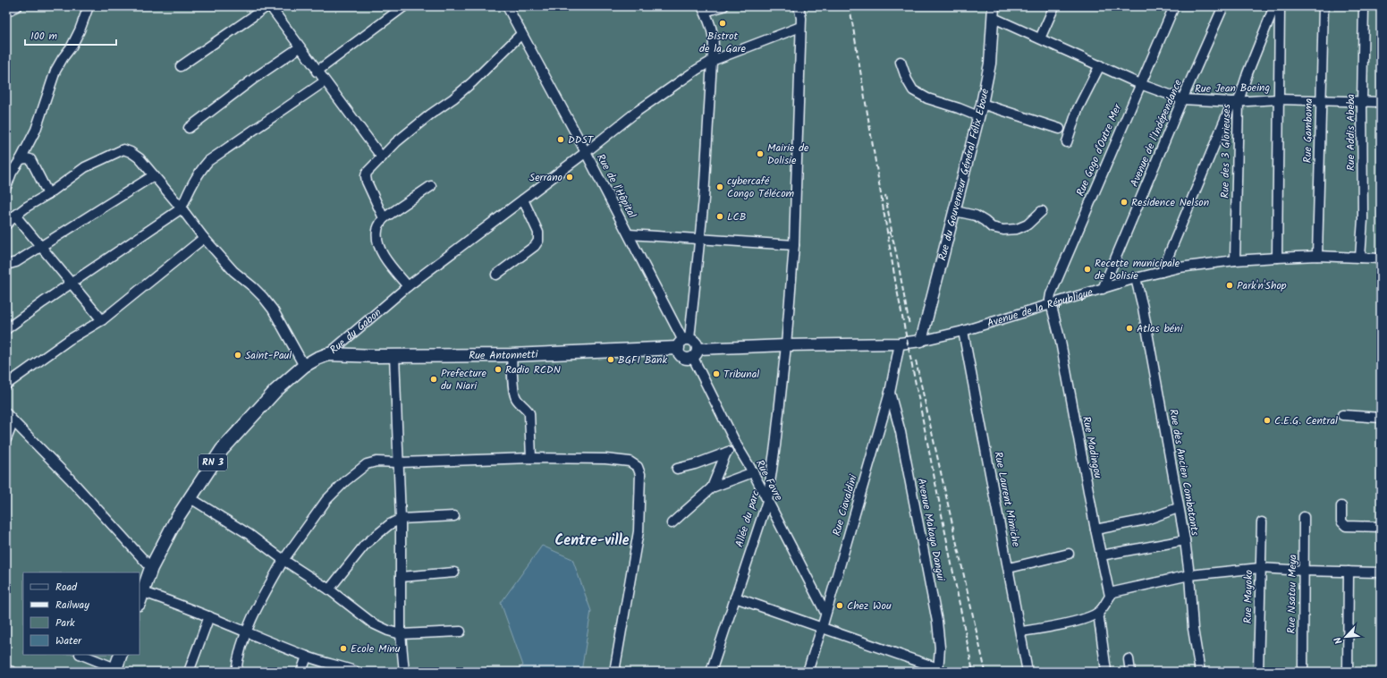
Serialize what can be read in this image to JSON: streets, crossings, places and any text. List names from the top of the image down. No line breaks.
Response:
{"streets":{"highway":["Rue du Gabon","Rue Antonnetti","RN 3"],"main road":["Rue du Gouverneur Général Félix Eboué","Avenue de la République"],"street":["Rue Jean Boeing","Rue Gamboma","Rue Addis Abeba","Avenue de l'Indépendance","Rue Gogo d'Outre Mer","Rue des 3 Glorieuses","Rue de l'Hôpital","Rue Madingou","Rue des Ancien Combatants","Rue Favre","Rue Laurent Mimiche","Rue Ciavaldini","Allée du parc","Avenue Makaya Dangui","Rue Nsatou Meya","Rue Mayoko"]},"crossings":[["Rue Jean Boeing","Rue Gamboma"],["Rue Jean Boeing","Rue Addis Abeba"],["Rue Jean Boeing","Avenue de l'Indépendance"],["Rue Jean Boeing","Rue Gogo d'Outre Mer"],["Rue Jean Boeing","Rue des 3 Glorieuses"],["Rue Jean Boeing","Rue du Gouverneur Général Félix Eboué"],["Rue Gamboma","Avenue de la République"],["Rue Addis Abeba","Avenue de la République"],["Avenue de l'Indépendance","Avenue de la République"],["Rue Gogo d'Outre Mer","Avenue de la République"],["Rue Gogo d'Outre Mer","Rue Madingou"],["Rue des 3 Glorieuses","Avenue de la République"],["Rue du Gouverneur Général Félix Eboué","Avenue de la République"],["Rue de l'Hôpital","Rue du Gabon"],["Rue de l'Hôpital","Rue Antonnetti"],["Avenue de la République","Rue Madingou"],["Avenue de la République","Rue des Ancien Combatants"],["Avenue de la République","Rue Favre"],["Avenue de la République","Rue Laurent Mimiche"],["Avenue de la République","Rue Ciavaldini"],["Avenue de la République","Allée du parc"],["Rue du Gabon","Rue Antonnetti"],["Rue du Gabon","Allée du parc"],["Rue Favre","Rue Ciavaldini"],["Rue Favre","Allée du parc"],["Rue Ciavaldini","Avenue Makaya Dangui"]],"districts":["Centre-ville"],"places":["Bistrot de la Gare","DDST","Mairie de Dolisie","Serrano","cybercafé Congo Télécom","Residence Nelson","LCB","Recette municipale de Dolisie","Park'n'Shop","Atlas béni","Saint-Paul","BGFI Bank","Radio RCDN","Tribunal","Prefecture du Niari","C.E.G. Central","Chez Wou","Ecole Minu"],"legend":["Road","Railway","Park","Water"],"scale_bar":"100 m","north":"bottom left"}
